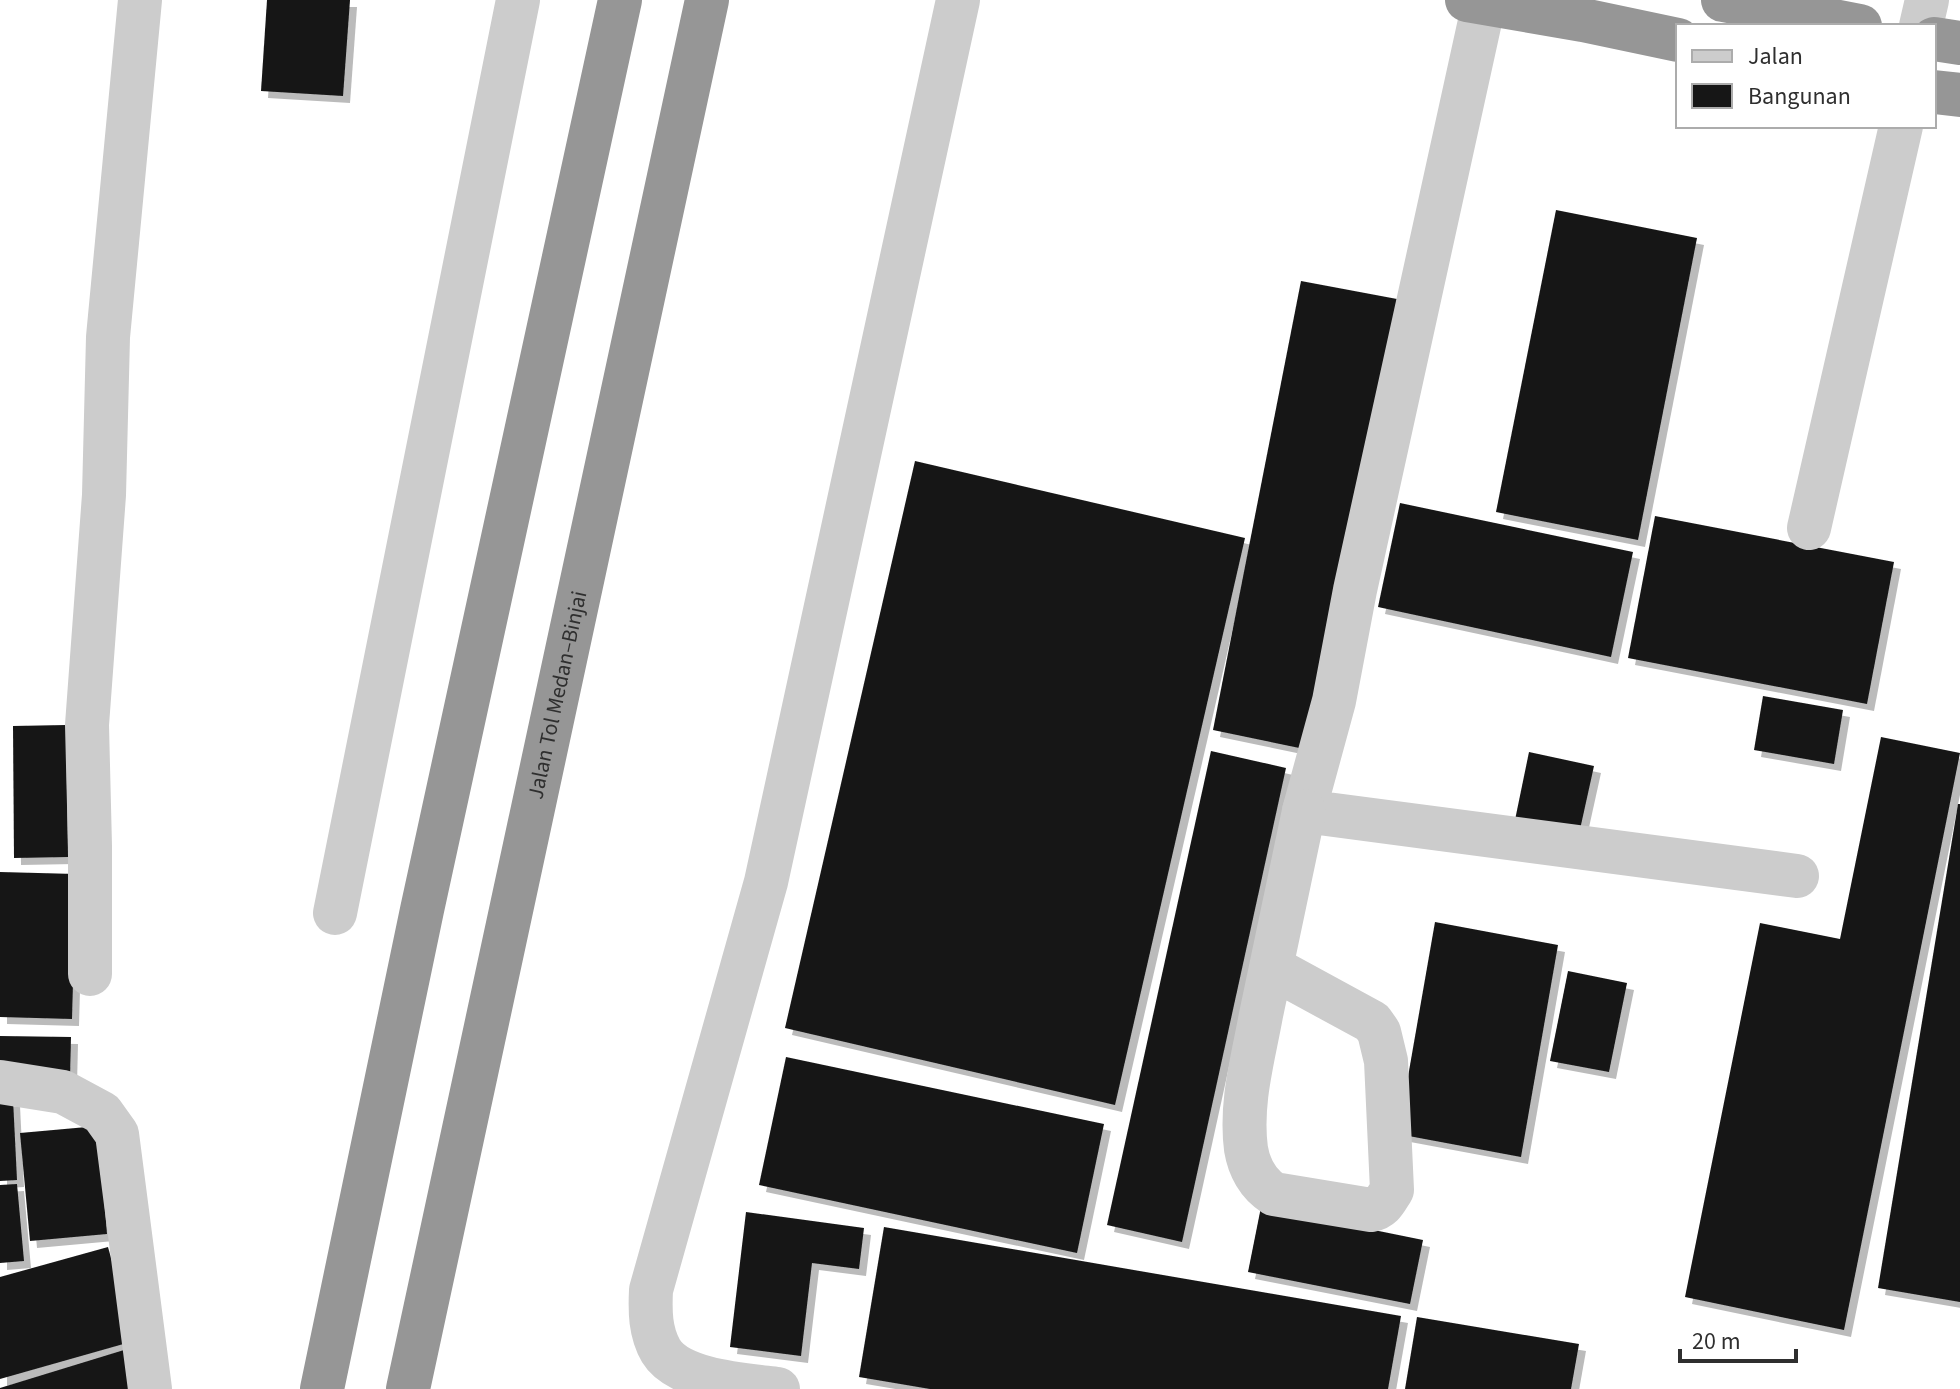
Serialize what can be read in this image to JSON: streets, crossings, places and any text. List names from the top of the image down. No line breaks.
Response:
{"streets":{"highway":["Jalan Tol Medan–Binjai"]},"legend":["Jalan","Bangunan"],"scale_bar":"20 m"}
